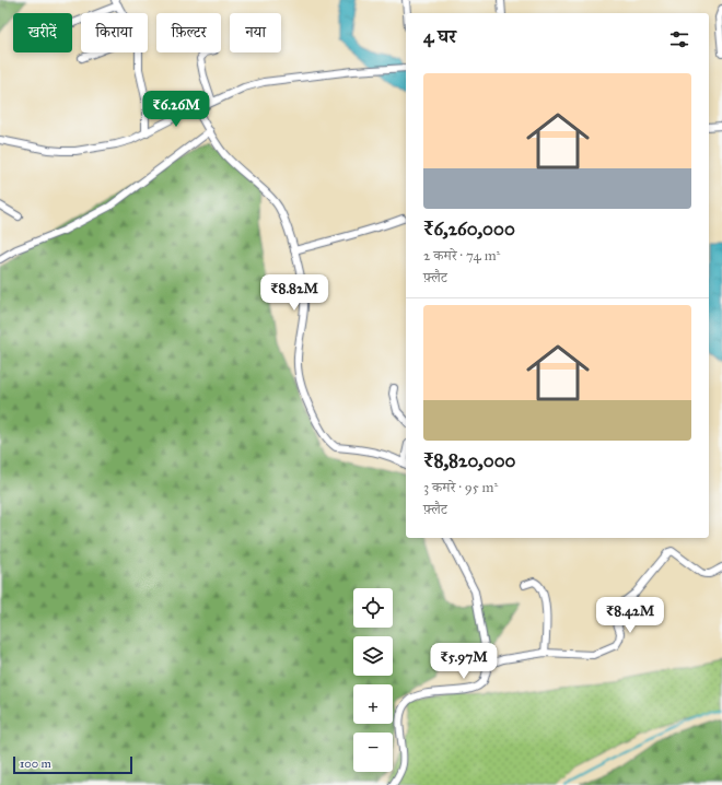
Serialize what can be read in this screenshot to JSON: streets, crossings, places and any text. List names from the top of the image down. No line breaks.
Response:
{"scale_bar":"100 m","page":{"chip":["खरीदें","किराया","फ़िल्टर","नया"],"heading":"4 घर","list":[{"name":"₹6,260,000","note":"2 कमरे · 74 m² · फ़्लैट"},{"name":"₹8,820,000","note":"3 कमरे · 95 m² · फ़्लैट"}],"price":["₹6.26M","₹8.82M","₹8.42M","₹5.97M"],"map_buttons":["+","−"],"scale":"100 m"}}
